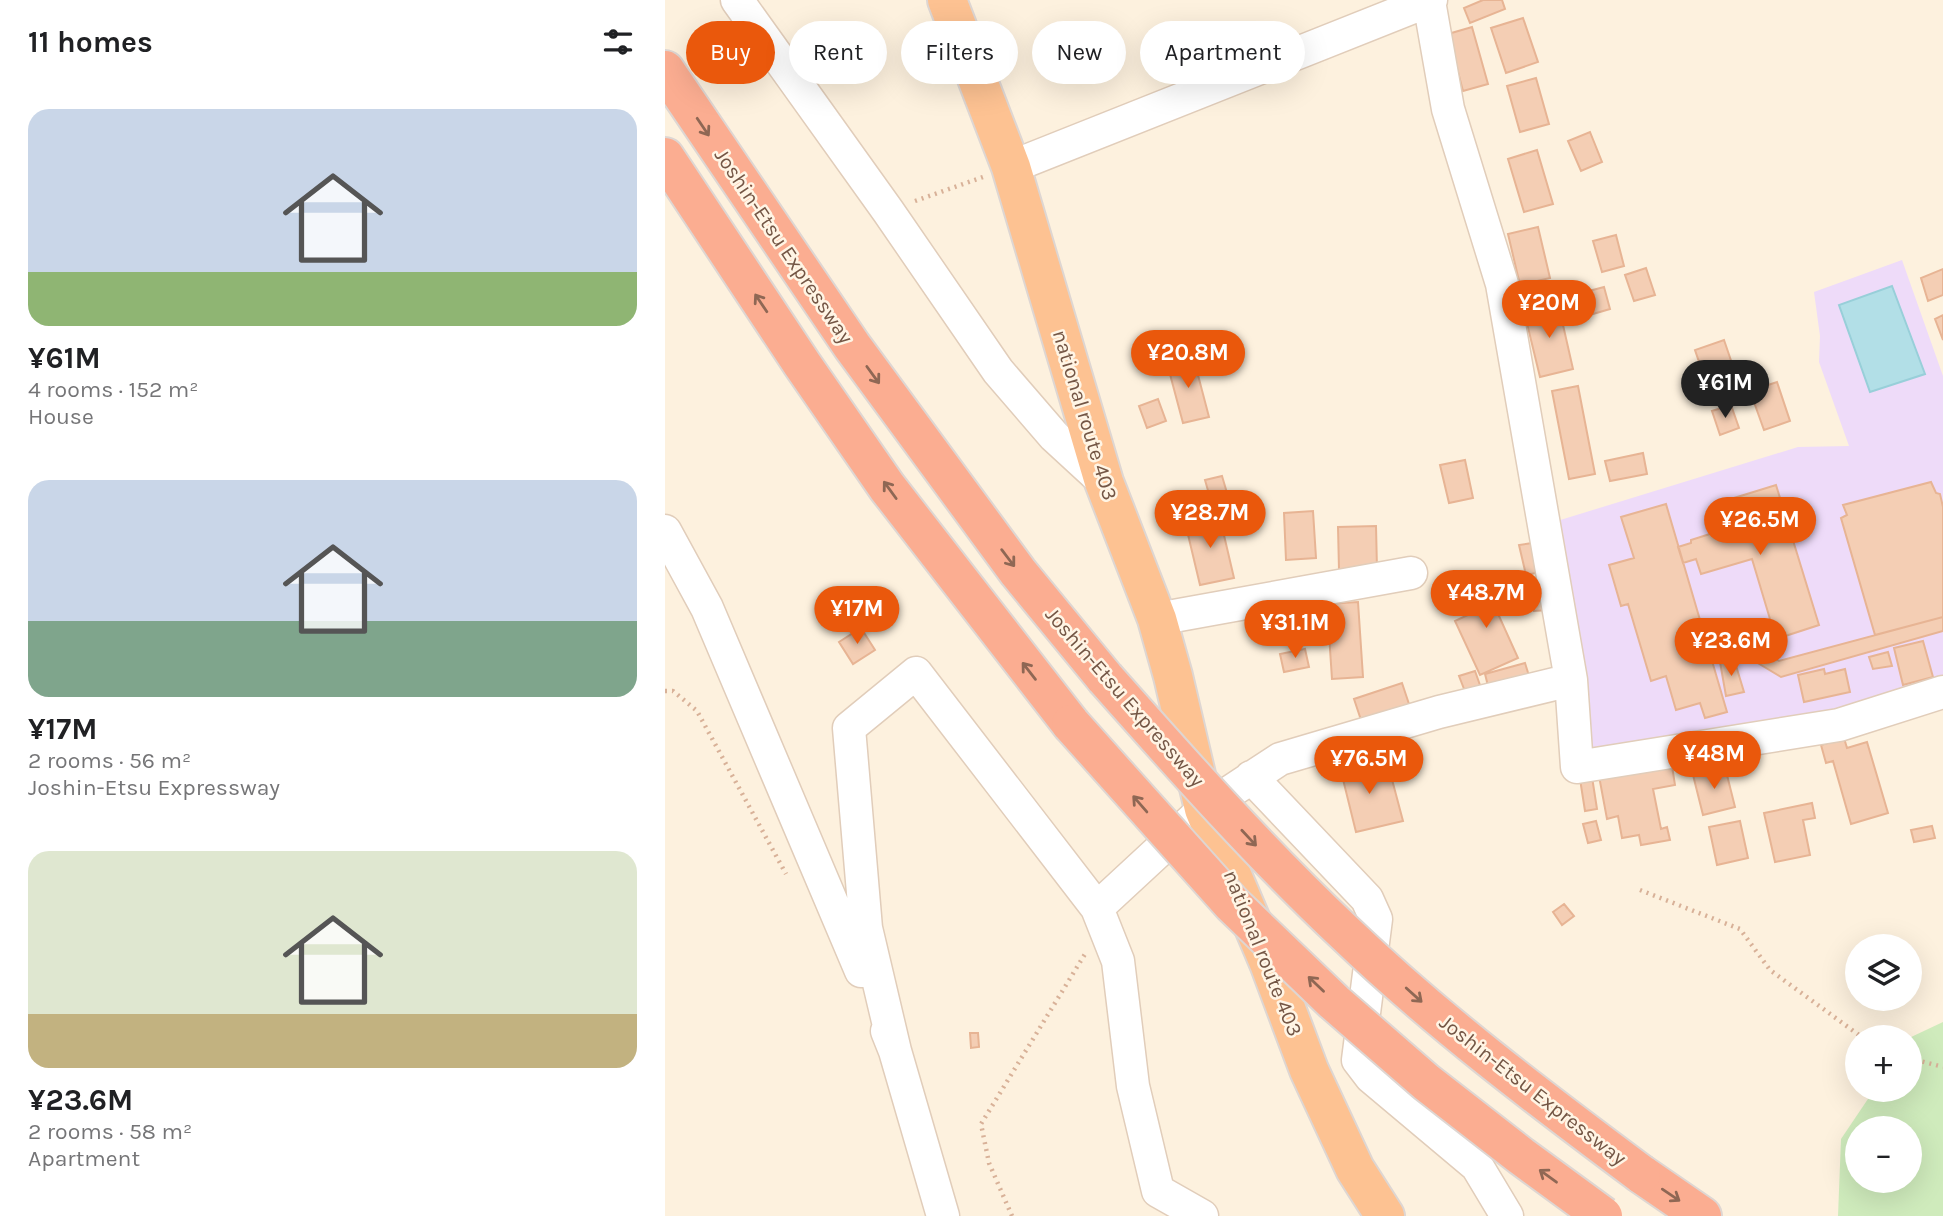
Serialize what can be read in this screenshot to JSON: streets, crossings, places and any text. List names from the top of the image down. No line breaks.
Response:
{"streets":{"highway":["Joshin-Etsu Expressway","national route 403"]},"page":{"heading":"11 homes","chip":["Buy","Rent","Filters","New","Apartment"],"list":[{"name":"¥61M","note":"4 rooms · 152 m² · House"},{"name":"¥17M","note":"2 rooms · 56 m² · Joshin-Etsu Expressway"},{"name":"¥23.6M","note":"2 rooms · 58 m² · Apartment"}],"price":["¥20M","¥20.8M","¥61M","¥28.7M","¥26.5M","¥48.7M","¥17M","¥31.1M","¥23.6M","¥48M","¥76.5M"],"map_buttons":["+","−"]}}
